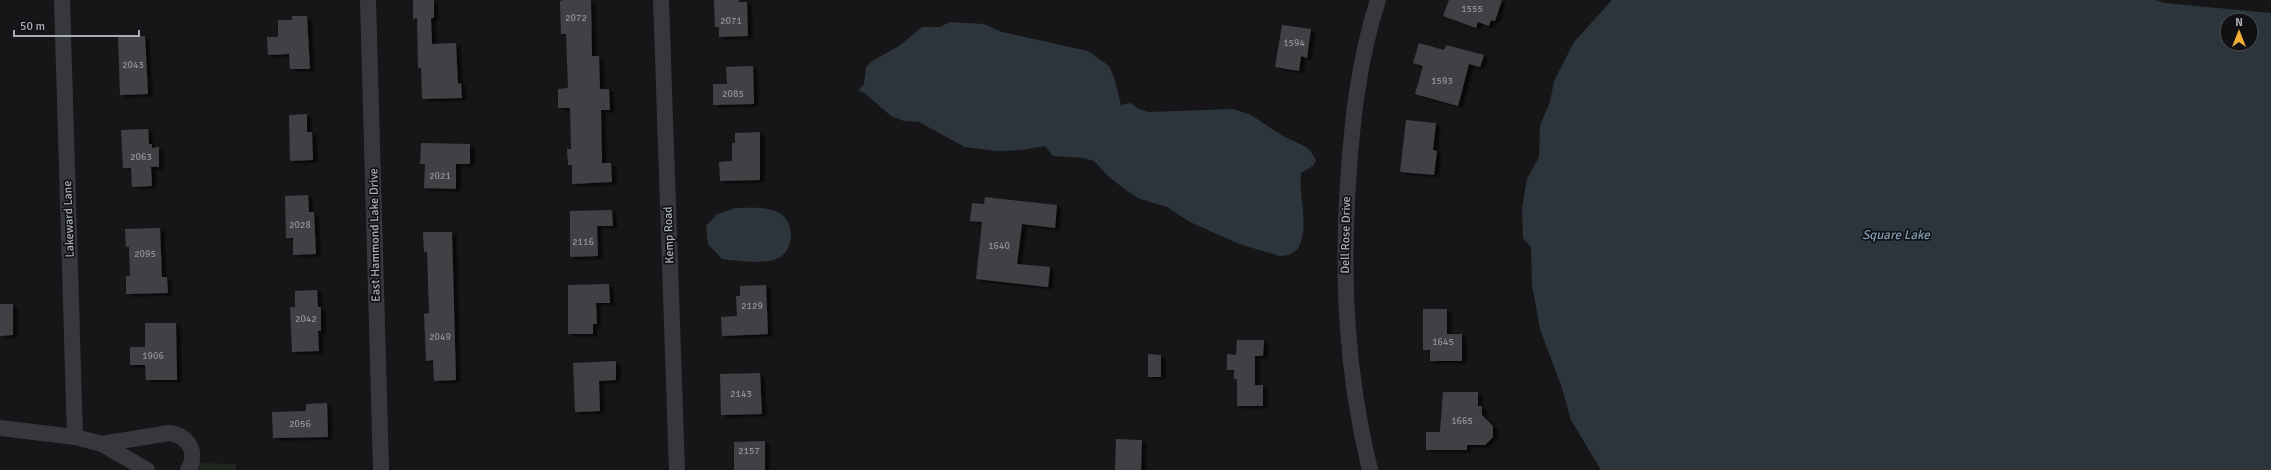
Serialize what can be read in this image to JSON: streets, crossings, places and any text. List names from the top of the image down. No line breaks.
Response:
{"streets":{"street":["Lakeward Lane","East Hammond Lake Drive","Kemp Road","Dell Rose Drive"]},"water":["Square Lake"],"house_numbers":["1555","2072","2071","1594","2043","1593","2085","2063","2021","2028","2116","1640","2095","2129","2042","2049","1645","1906","2143","1665","2056","2157"],"scale_bar":"50 m","north":"top"}
